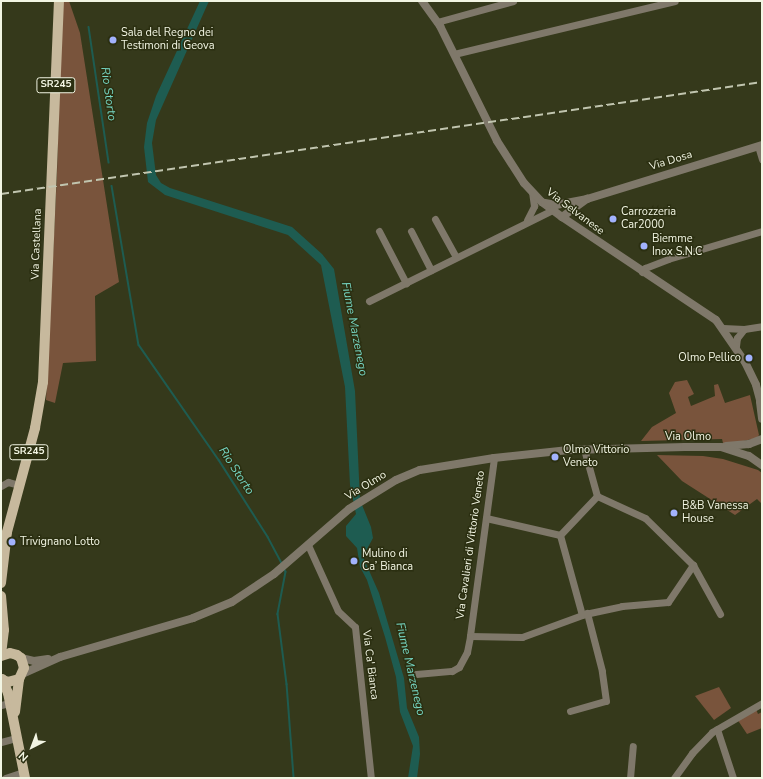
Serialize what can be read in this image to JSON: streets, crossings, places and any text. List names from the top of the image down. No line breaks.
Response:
{"streets":{"main road":["SR245","Via Castellana"],"street":["Via Dosa","Via Selvanese","Via Olmo","Via Cavalieri di Vittorio Veneto","Via Ca' Bianca"]},"crossings":[["Via Dosa","Via Selvanese"],["Via Olmo","Via Cavalieri di Vittorio Veneto"],["Via Olmo","Via Ca' Bianca"]],"water":["Rio Storto","Fiume Marzenego"],"places":["Sala del Regno dei Testimoni di Geova","Carrozzeria Car2000","Biemme Inox S.N.C","Olmo Pellico","Olmo Vittorio Veneto","B&B Vanessa House","Trivignano Lotto","Mulino di Ca’ Bianca"],"north":"bottom left"}
